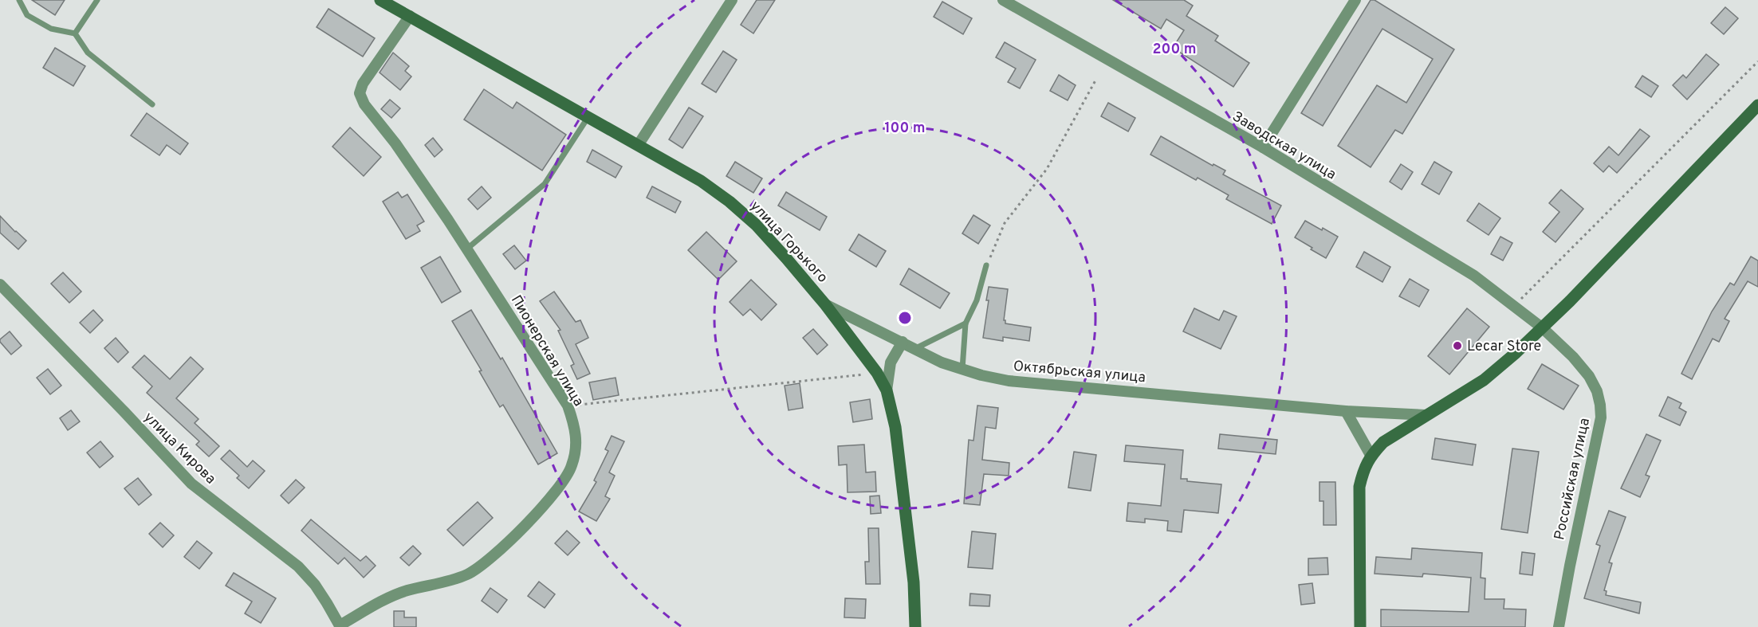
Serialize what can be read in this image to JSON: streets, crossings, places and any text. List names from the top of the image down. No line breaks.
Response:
{"streets":{"main road":["улица Горького"],"street":["Заводская улица","Пионерская улица","Октябрьская улица","улица Кирова","Российская улица"]},"crossings":[["Заводская улица","Российская улица"],["улица Горького","Пионерская улица"],["улица Горького","Октябрьская улица"],["Пионерская улица","улица Кирова"]],"places":["Lecar Store"],"rings":["200 m","100 m"]}
